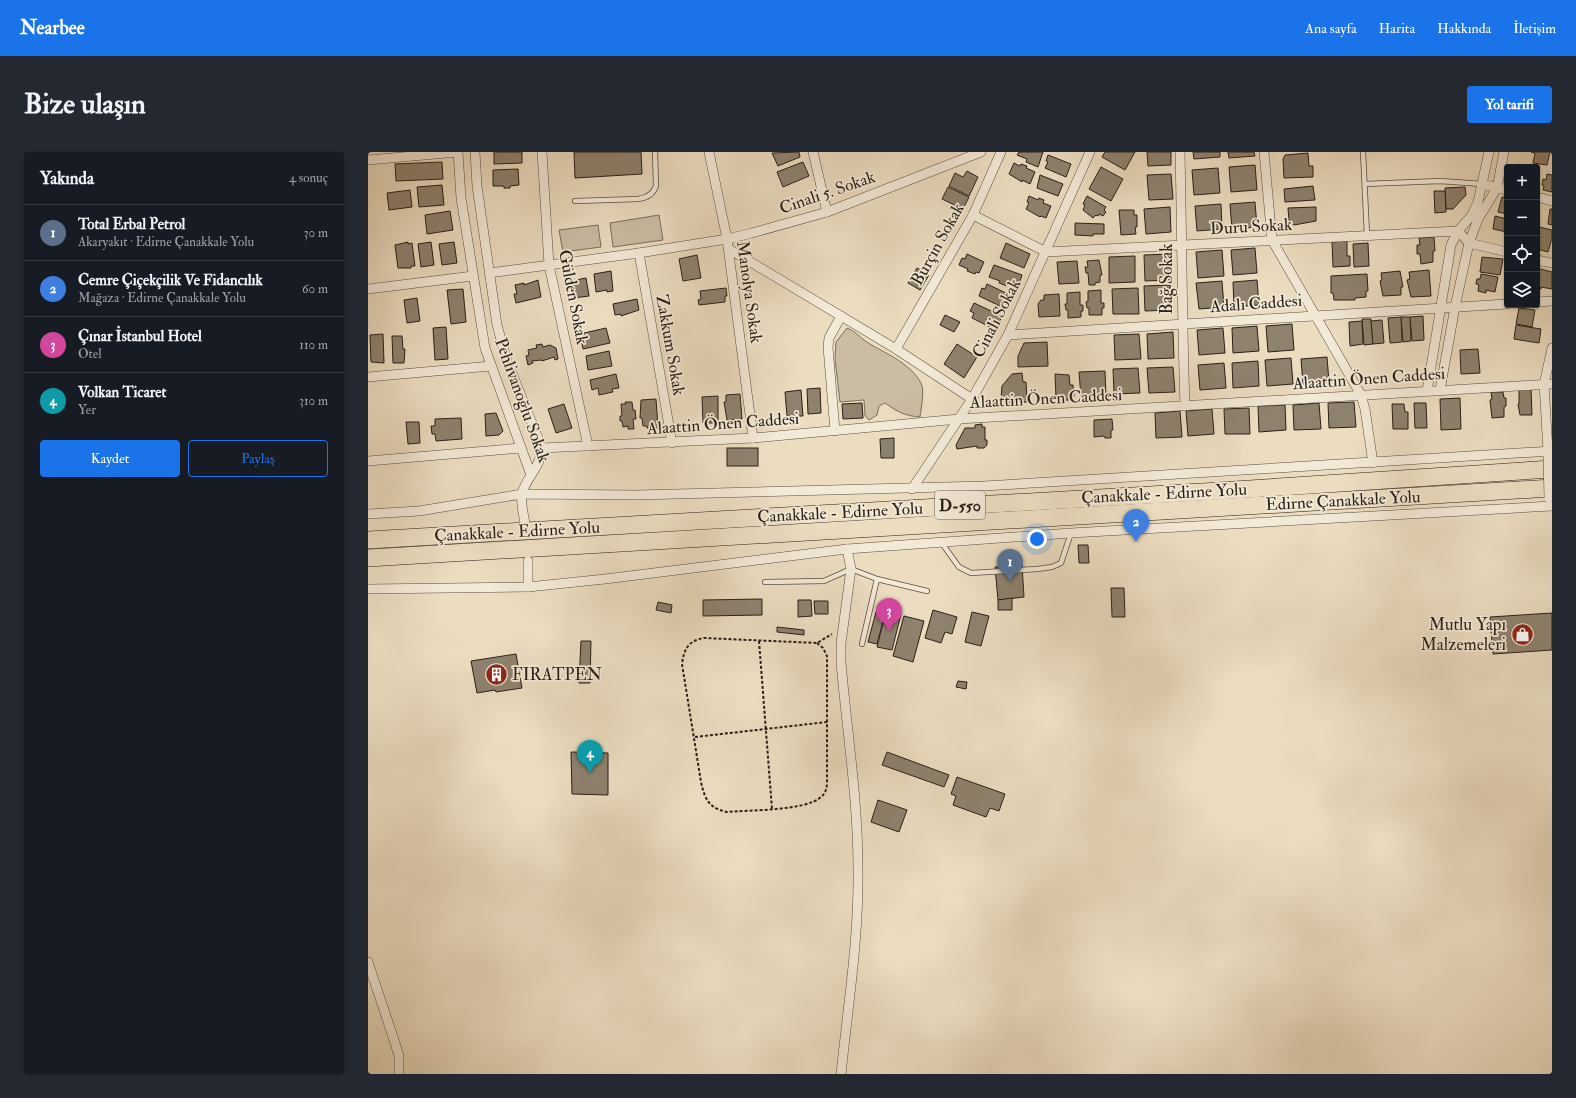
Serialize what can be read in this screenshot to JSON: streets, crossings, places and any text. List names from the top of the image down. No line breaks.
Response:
{"streets":{"highway":["Çanakkale - Edirne Yolu","Edirne Çanakkale Yolu","D-550"],"street":["Cinali 5. Sokak","Duru Sokak","Burçin Sokak","Bağ Sokak","Manolya Sokak","Gülden Sokak","Adalı Caddesi","Cinali Sokak","Zakkum Sokak","Alaattin Önen Caddesi","Pehlivanoğlu Sokak"]},"crossings":[["Cinali 5. Sokak","Manolya Sokak"],["Cinali 5. Sokak","Gülden Sokak"],["Cinali 5. Sokak","Zakkum Sokak"],["Cinali 5. Sokak","Pehlivanoğlu Sokak"],["Duru Sokak","Bağ Sokak"],["Duru Sokak","Cinali Sokak"],["Bağ Sokak","Adalı Caddesi"],["Bağ Sokak","Alaattin Önen Caddesi"],["Manolya Sokak","Alaattin Önen Caddesi"],["Gülden Sokak","Alaattin Önen Caddesi"],["Adalı Caddesi","Cinali Sokak"],["Cinali Sokak","Alaattin Önen Caddesi"],["Zakkum Sokak","Alaattin Önen Caddesi"],["Alaattin Önen Caddesi","Pehlivanoğlu Sokak"]],"places":{"shop":["Mutlu Yapı Malzemeleri"],"building":["FIRATPEN"]},"page":{"header":"Nearbee","nav":["Ana sayfa","Harita","Hakkında","İletişim"],"buttons":["Yol tarifi",["Kaydet","Paylaş"]],"title":"Bize ulaşın","heading":["Yakında","4 sonuç"],"map_buttons":["+","−"],"list":[{"mark":"1","name":"Total Erbal Petrol","note":"Akaryakıt · Edirne Çanakkale Yolu","value":"30 m"},{"mark":"2","name":"Cemre Çiçekçilik Ve Fidancılık","note":"Mağaza · Edirne Çanakkale Yolu","value":"60 m"},{"mark":"3","name":"Çınar İstanbul Hotel","note":"Otel","value":"110 m"},{"mark":"4","name":"Volkan Ticaret","note":"Yer","value":"310 m"}],"pins":["2","1","3","4"]}}
